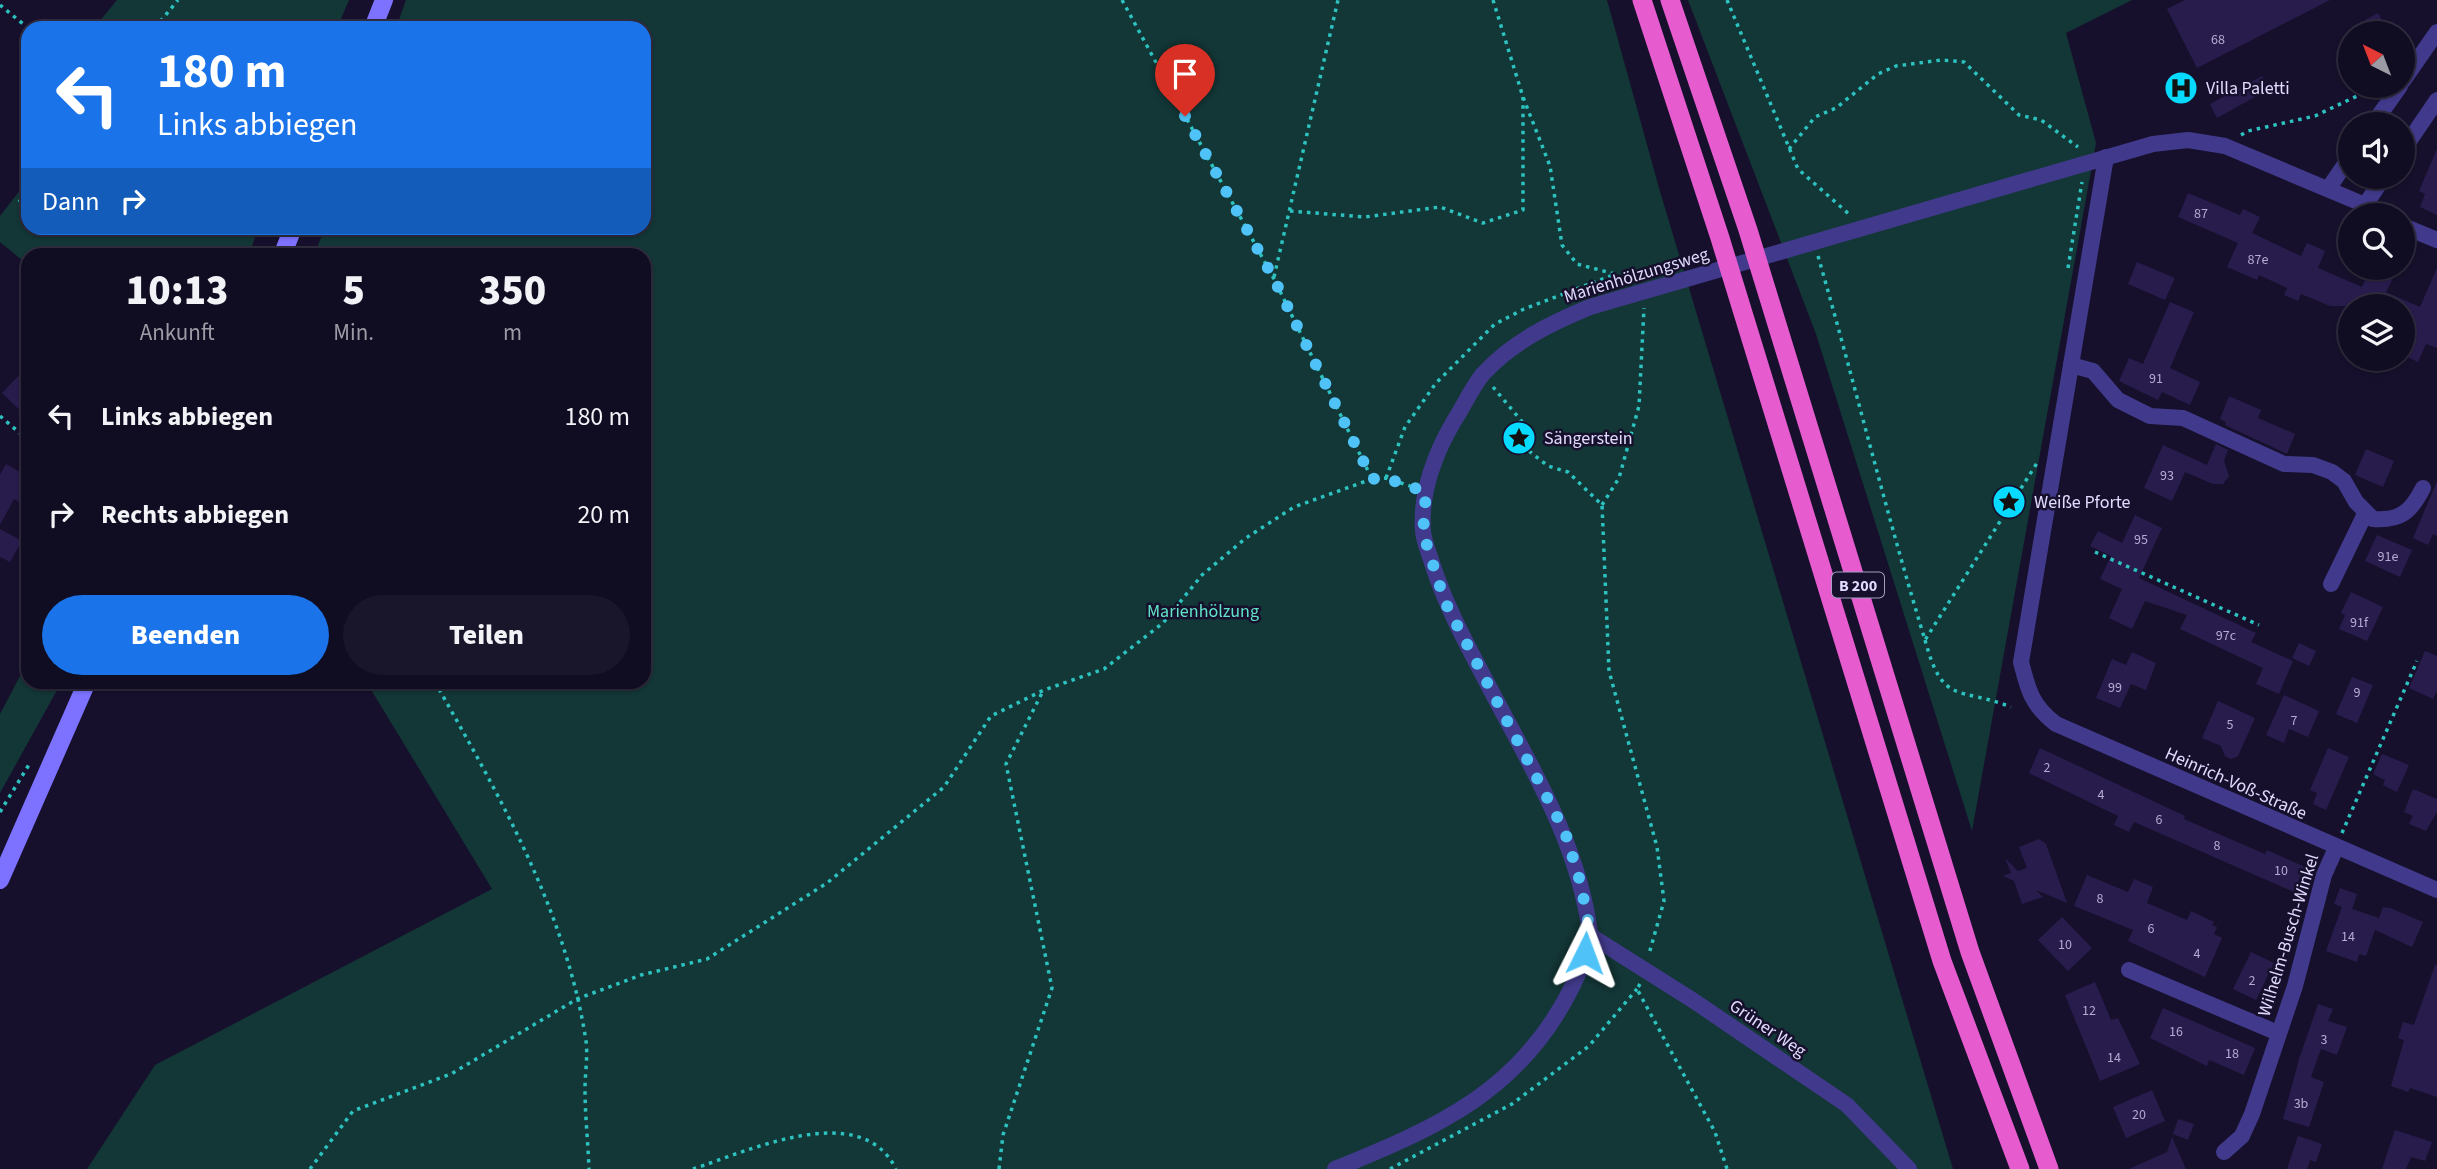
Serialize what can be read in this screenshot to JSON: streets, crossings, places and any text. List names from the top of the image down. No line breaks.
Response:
{"streets":{"highway":["B 200"],"street":["Marienhölzungsweg","Heinrich-Voß-Straße","Wilhelm-Busch-Winkel","Grüner Weg"]},"crossings":[["Marienhölzungsweg","Grüner Weg"],["Heinrich-Voß-Straße","Wilhelm-Busch-Winkel"]],"parks":["Marienhölzung"],"places":{"hospital":["Villa Paletti"],"place":["Sängerstein","Weiße Pforte"]},"house_numbers":["68","87","87e","91","93","95","91e","91f","97c","99","9","7","5","2","4","6","8","10","8","6","14","10","4","2","12","16","3","18","14","3b","20"],"north":"top left","page":{"turn":["180 m","Links abbiegen"],"then":"Dann","eta":["10:13","Ankunft","5","Min.","350","m"],"list":[{"name":"Links abbiegen","value":"180 m"},{"name":"Rechts abbiegen","value":"20 m"}],"buttons":["Beenden","Teilen"]}}
